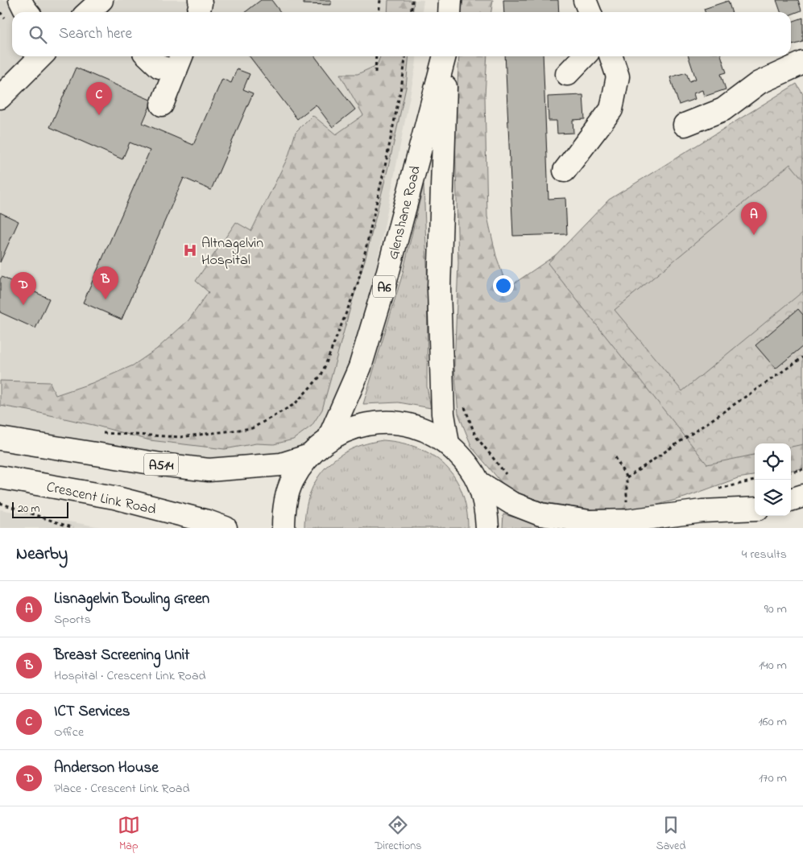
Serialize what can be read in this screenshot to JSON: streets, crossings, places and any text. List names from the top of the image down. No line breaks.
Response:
{"streets":{"main road":["Glenshane Road","A6","A514","Crescent Link Road"]},"crossings":[["Glenshane Road","A514"]],"places":{"hospital":["Altnagelvin Hospital"]},"scale_bar":"20 m","page":{"search":"Search here","pins":["C","A","B","D"],"scale":"20 m","heading":["Nearby","4 results"],"list":[{"mark":"A","name":"Lisnagelvin Bowling Green","note":"Sports","value":"90 m"},{"mark":"B","name":"Breast Screening Unit","note":"Hospital · Crescent Link Road","value":"140 m"},{"mark":"C","name":"ICT Services","note":"Office","value":"160 m"},{"mark":"D","name":"Anderson House","note":"Place · Crescent Link Road","value":"170 m"}],"nav":["Map","Directions","Saved"]}}
